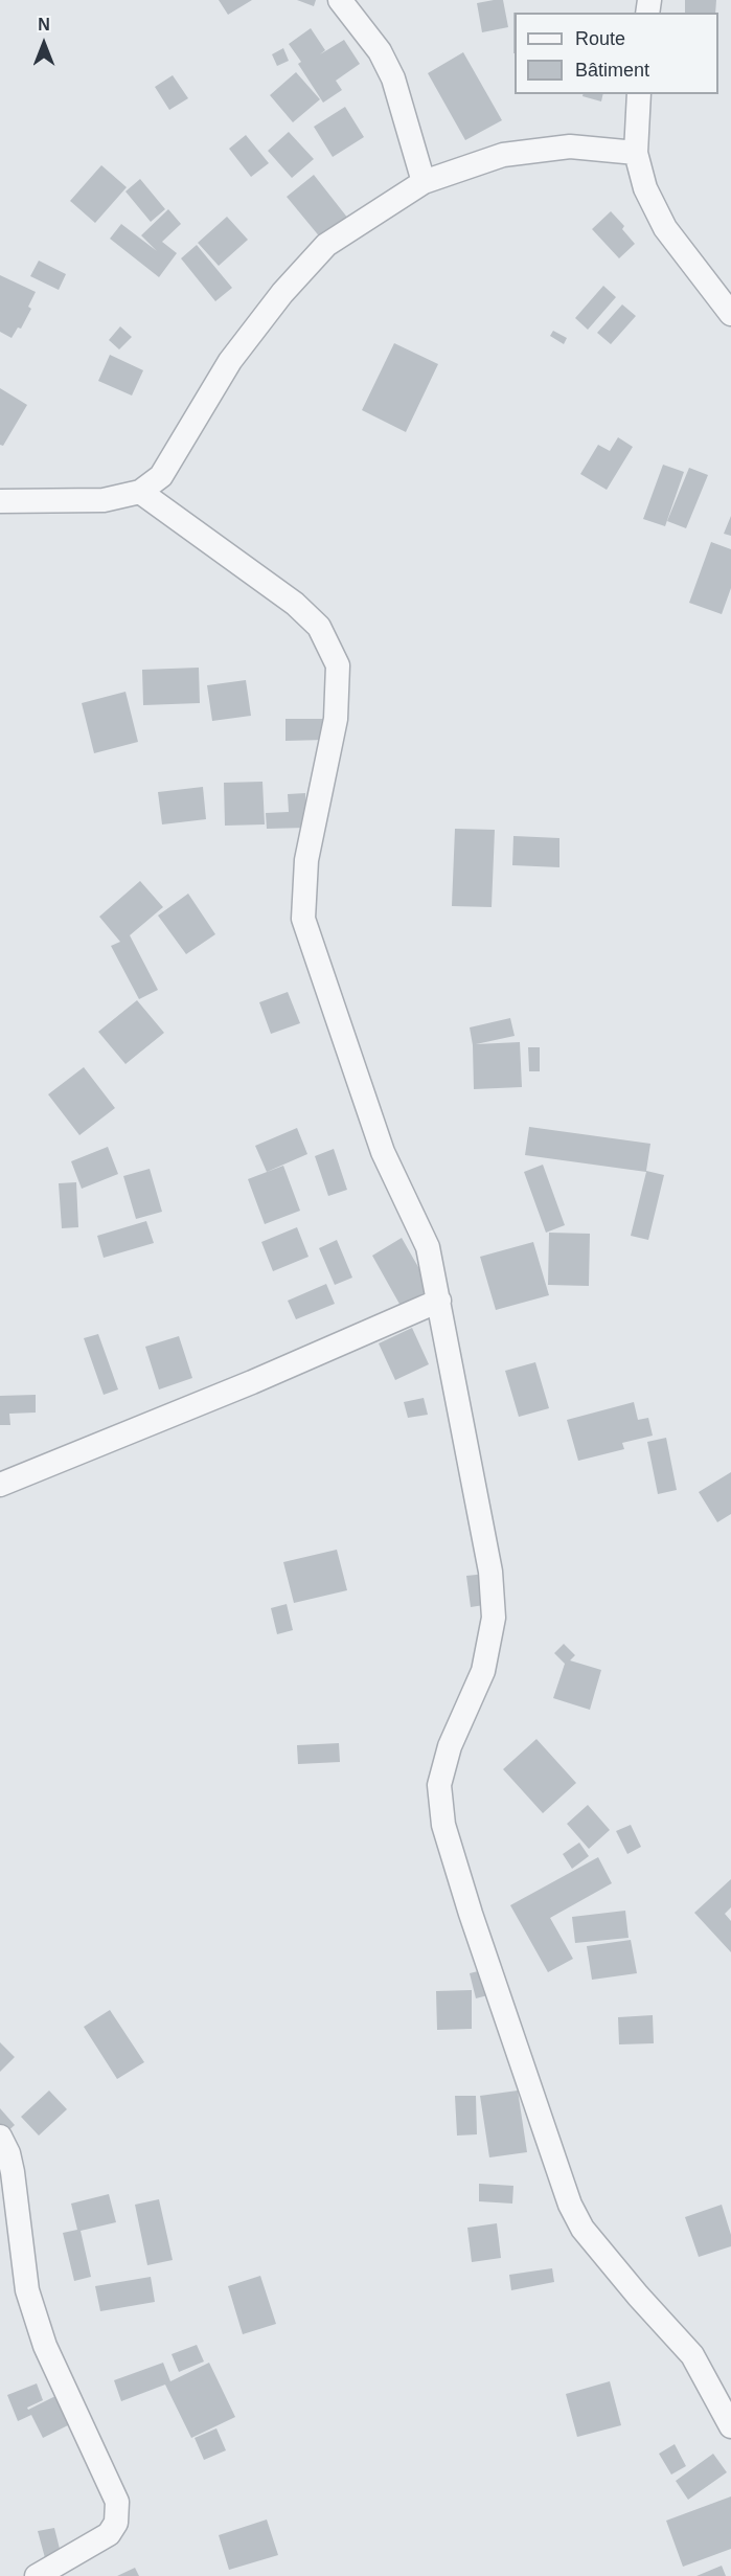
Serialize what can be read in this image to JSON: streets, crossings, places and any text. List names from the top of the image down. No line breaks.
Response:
{"legend":["Route","Bâtiment"],"north":"top"}
